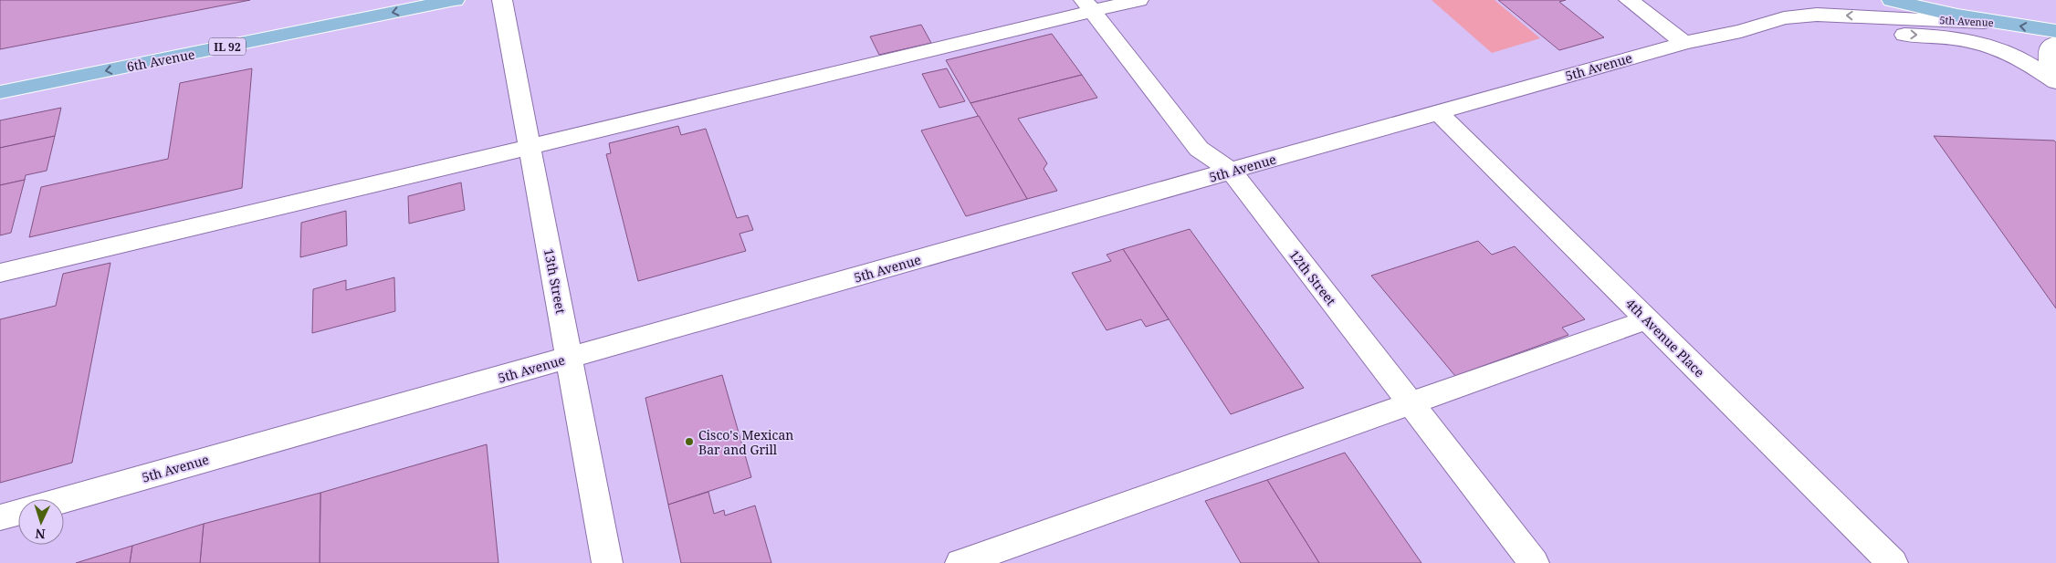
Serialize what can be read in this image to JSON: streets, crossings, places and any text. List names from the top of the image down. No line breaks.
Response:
{"streets":{"main road":["5th Avenue","IL 92","6th Avenue"],"street":["12th Street","13th Street","4th Avenue Place"]},"crossings":[["5th Avenue","12th Street"],["5th Avenue","13th Street"],["5th Avenue","4th Avenue Place"]],"one_way":["6th Avenue"],"places":["Cisco's Mexican Bar and Grill"],"north":"bottom"}
